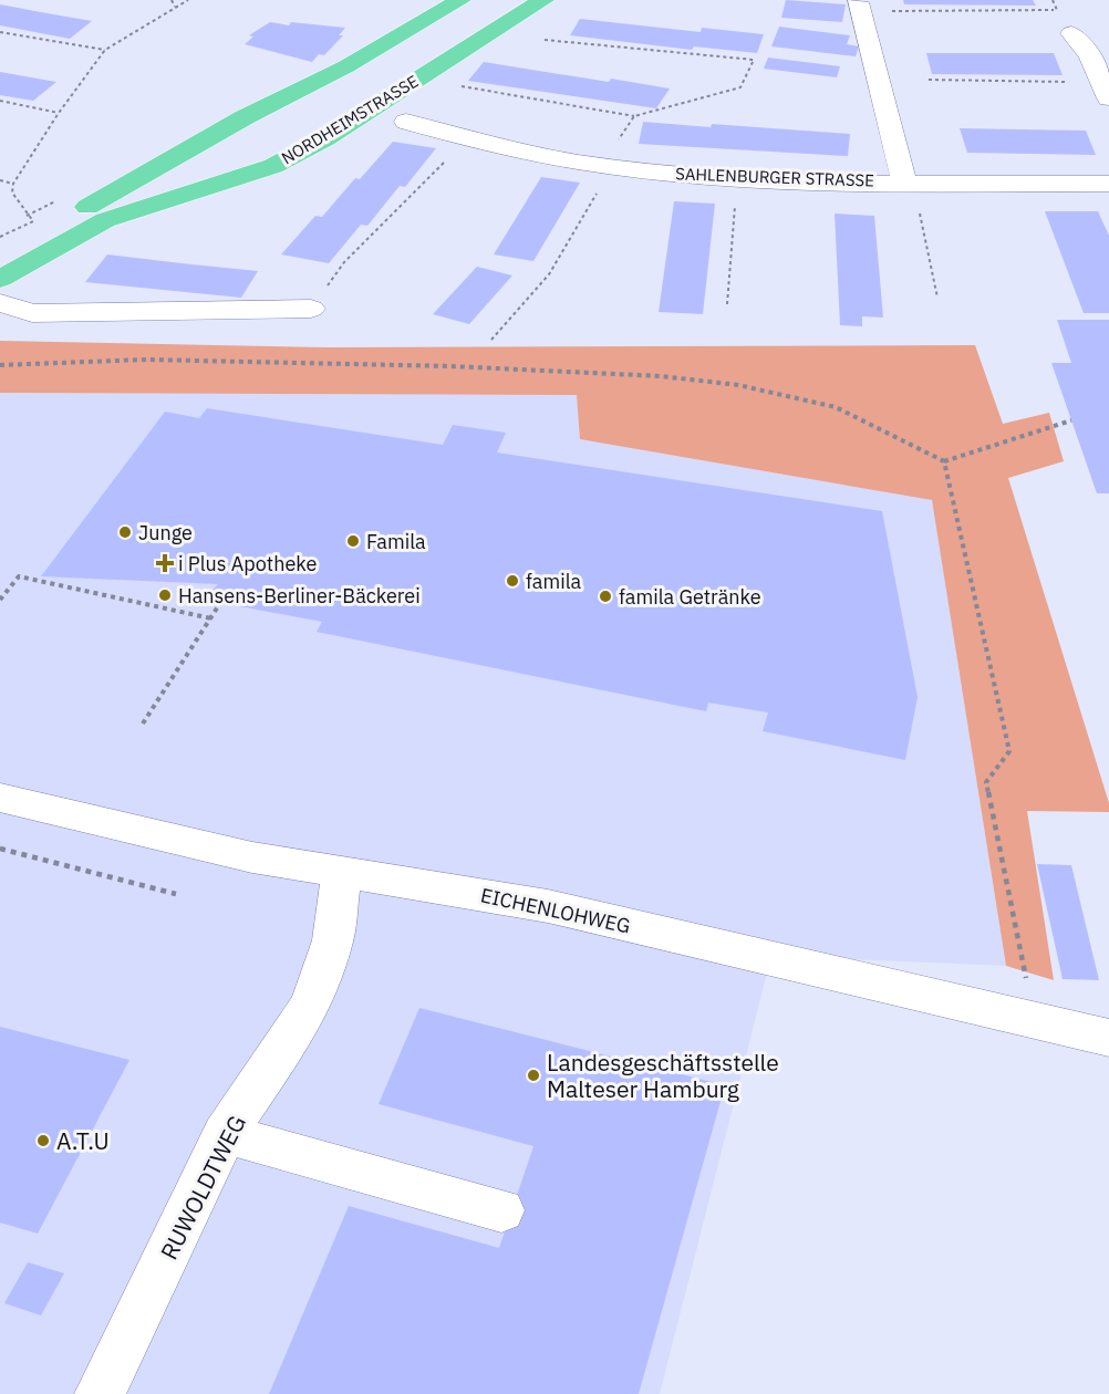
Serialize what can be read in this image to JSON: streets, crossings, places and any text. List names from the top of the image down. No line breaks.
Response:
{"streets":{"main road":["NORDHEIMSTRASSE"],"street":["SAHLENBURGER STRASSE","EICHENLOHWEG","RUWOLDTWEG"]},"crossings":[["EICHENLOHWEG","RUWOLDTWEG"]],"places":{"other":["Junge","Famila","famila","Hansens-Berliner-Bäckerei","famila Getränke","Landesgeschäftsstelle Malteser Hamburg","A.T.U"],"health":["i Plus Apotheke"]}}
